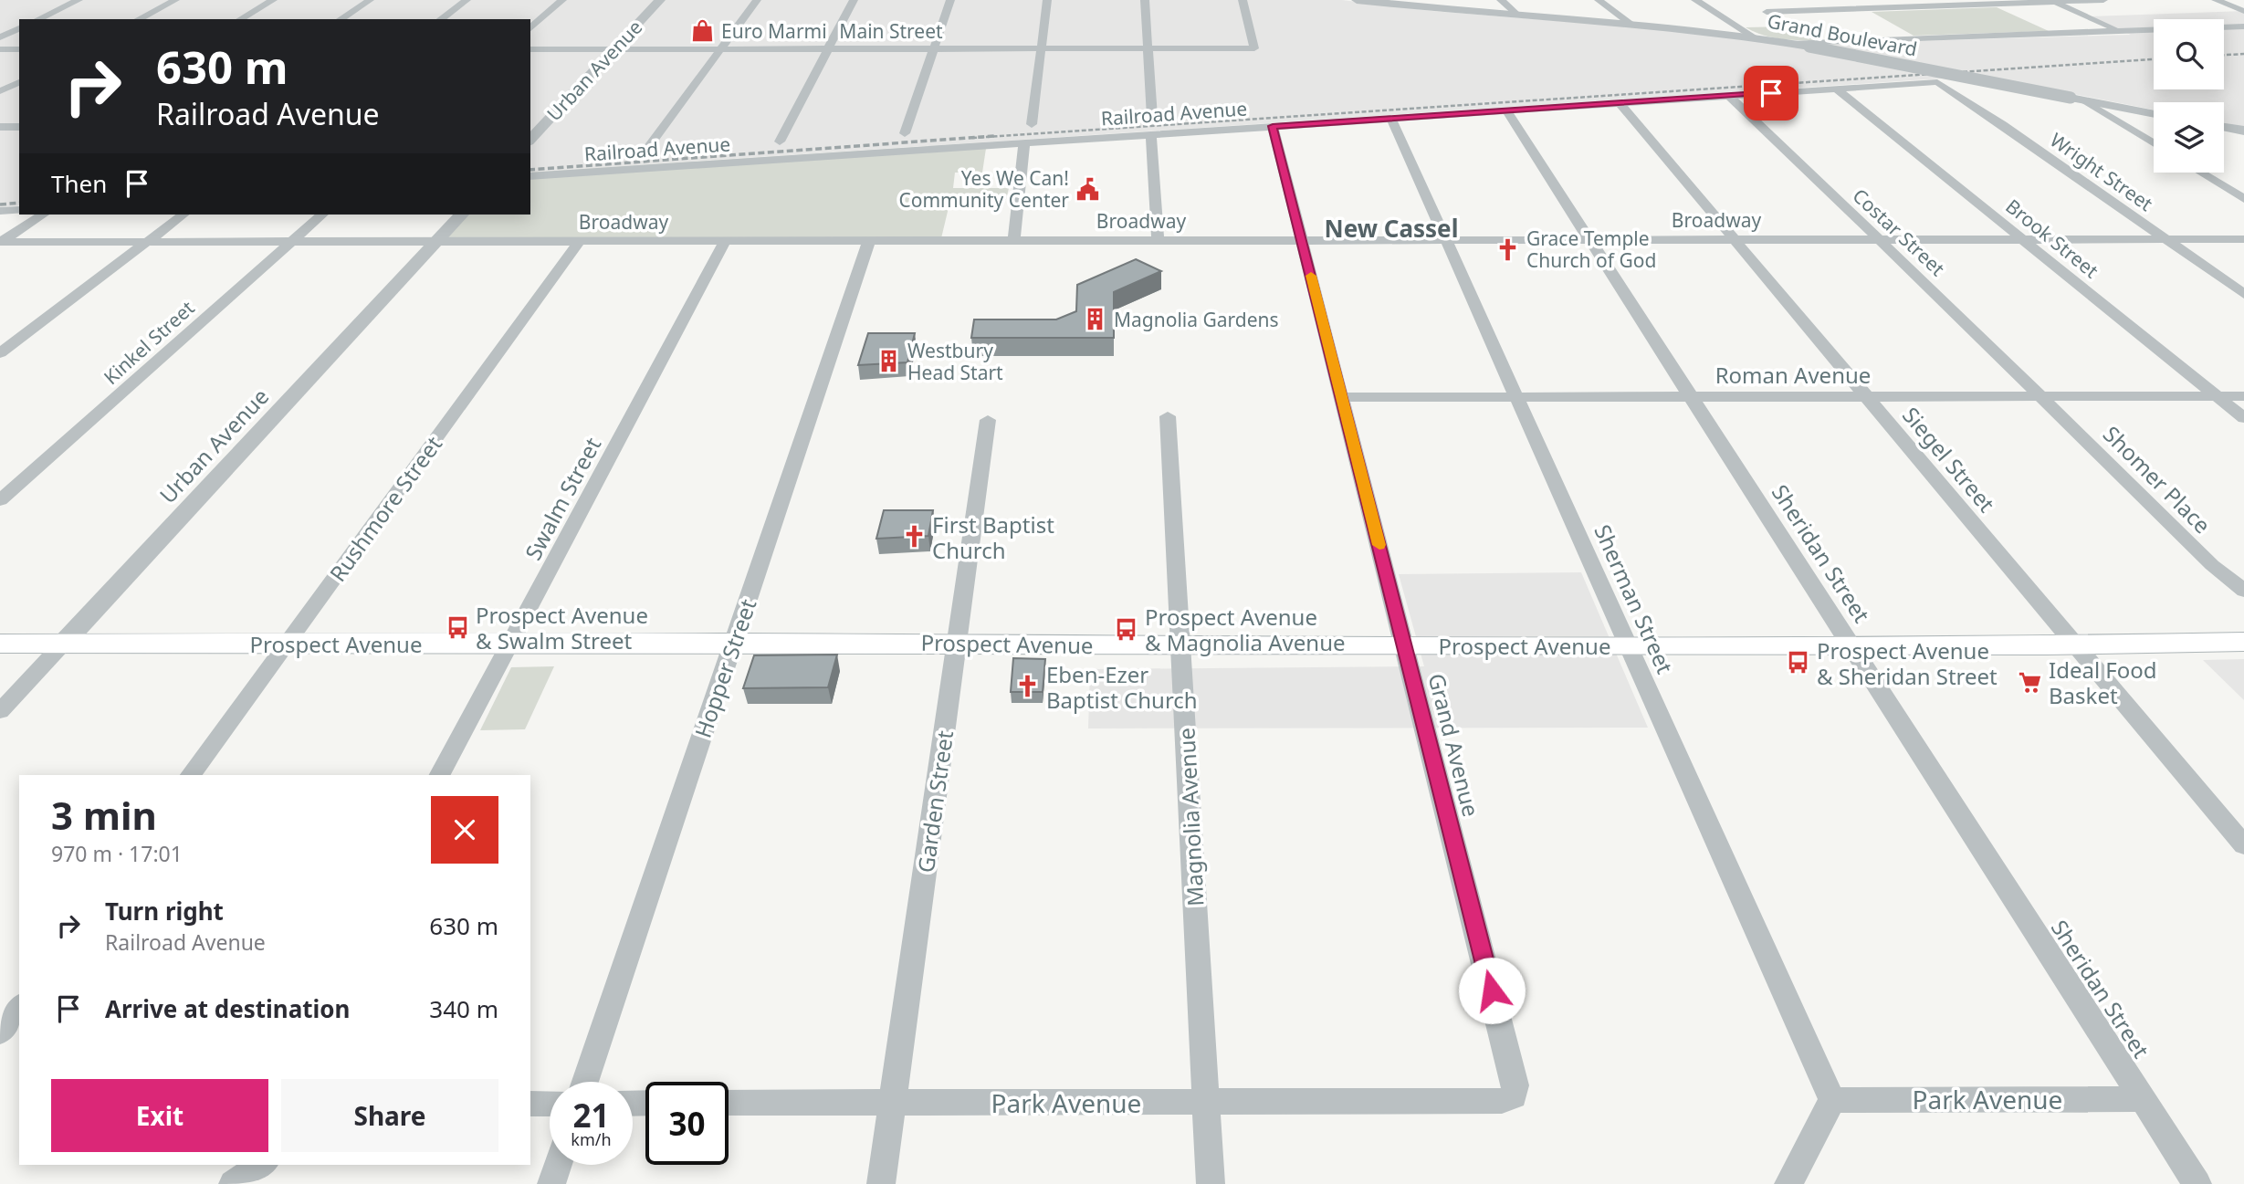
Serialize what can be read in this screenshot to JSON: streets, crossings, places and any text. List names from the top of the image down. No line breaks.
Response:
{"streets":{"main road":["Prospect Avenue"],"street":["Main Street","Grand Boulevard","Urban Avenue","Railroad Avenue","Wright Street","Broadway","Costar Street","Brook Street","Kinkel Street","Roman Avenue","Siegel Street","Shomer Place","Swalm Street","Rushmore Street","Sheridan Street","Sherman Street","Hopper Street","Grand Avenue","Garden Street","Magnolia Avenue","Park Avenue"]},"crossings":[["Main Street","Urban Avenue"],["Urban Avenue","Broadway"],["Urban Avenue","Prospect Avenue"],["Railroad Avenue","Wright Street"],["Railroad Avenue","Costar Street"],["Railroad Avenue","Brook Street"],["Railroad Avenue","Siegel Street"],["Railroad Avenue","Sheridan Street"],["Railroad Avenue","Sherman Street"],["Railroad Avenue","Grand Avenue"],["Wright Street","Broadway"],["Broadway","Costar Street"],["Broadway","Brook Street"],["Broadway","Kinkel Street"],["Broadway","Siegel Street"],["Broadway","Swalm Street"],["Broadway","Rushmore Street"],["Broadway","Sheridan Street"],["Broadway","Sherman Street"],["Broadway","Hopper Street"],["Broadway","Grand Avenue"],["Costar Street","Roman Avenue"],["Costar Street","Shomer Place"],["Brook Street","Roman Avenue"],["Roman Avenue","Siegel Street"],["Roman Avenue","Shomer Place"],["Roman Avenue","Sheridan Street"],["Roman Avenue","Sherman Street"],["Roman Avenue","Grand Avenue"],["Siegel Street","Prospect Avenue"],["Swalm Street","Prospect Avenue"],["Rushmore Street","Prospect Avenue"],["Sheridan Street","Prospect Avenue"],["Sheridan Street","Park Avenue"],["Sherman Street","Prospect Avenue"],["Sherman Street","Park Avenue"],["Prospect Avenue","Hopper Street"],["Prospect Avenue","Grand Avenue"],["Prospect Avenue","Garden Street"],["Prospect Avenue","Magnolia Avenue"],["Grand Avenue","Park Avenue"],["Garden Street","Park Avenue"],["Magnolia Avenue","Park Avenue"]],"districts":["New Cassel"],"places":{"shop":["Euro Marmi"],"public building":["Yes We Can! Community Center"],"church":["Grace Temple Church of God","First Baptist Church","Eben-Ezer Baptist Church"],"building":["Magnolia Gardens","Westbury Head Start"],"bus stop":["Prospect Avenue & Swalm Street","Prospect Avenue & Magnolia Avenue","Prospect Avenue & Sheridan Street"],"supermarket":["Ideal Food Basket"]},"page":{"turn":["630 m","Railroad Avenue"],"then":"Then","heading":["3 min","970 m · 17:01"],"list":[{"name":"Turn right","note":"Railroad Avenue","value":"630 m"},{"name":"Arrive at destination","value":"340 m"}],"buttons":["Exit","Share"],"speed":"21 km/h","limit":"30"}}
